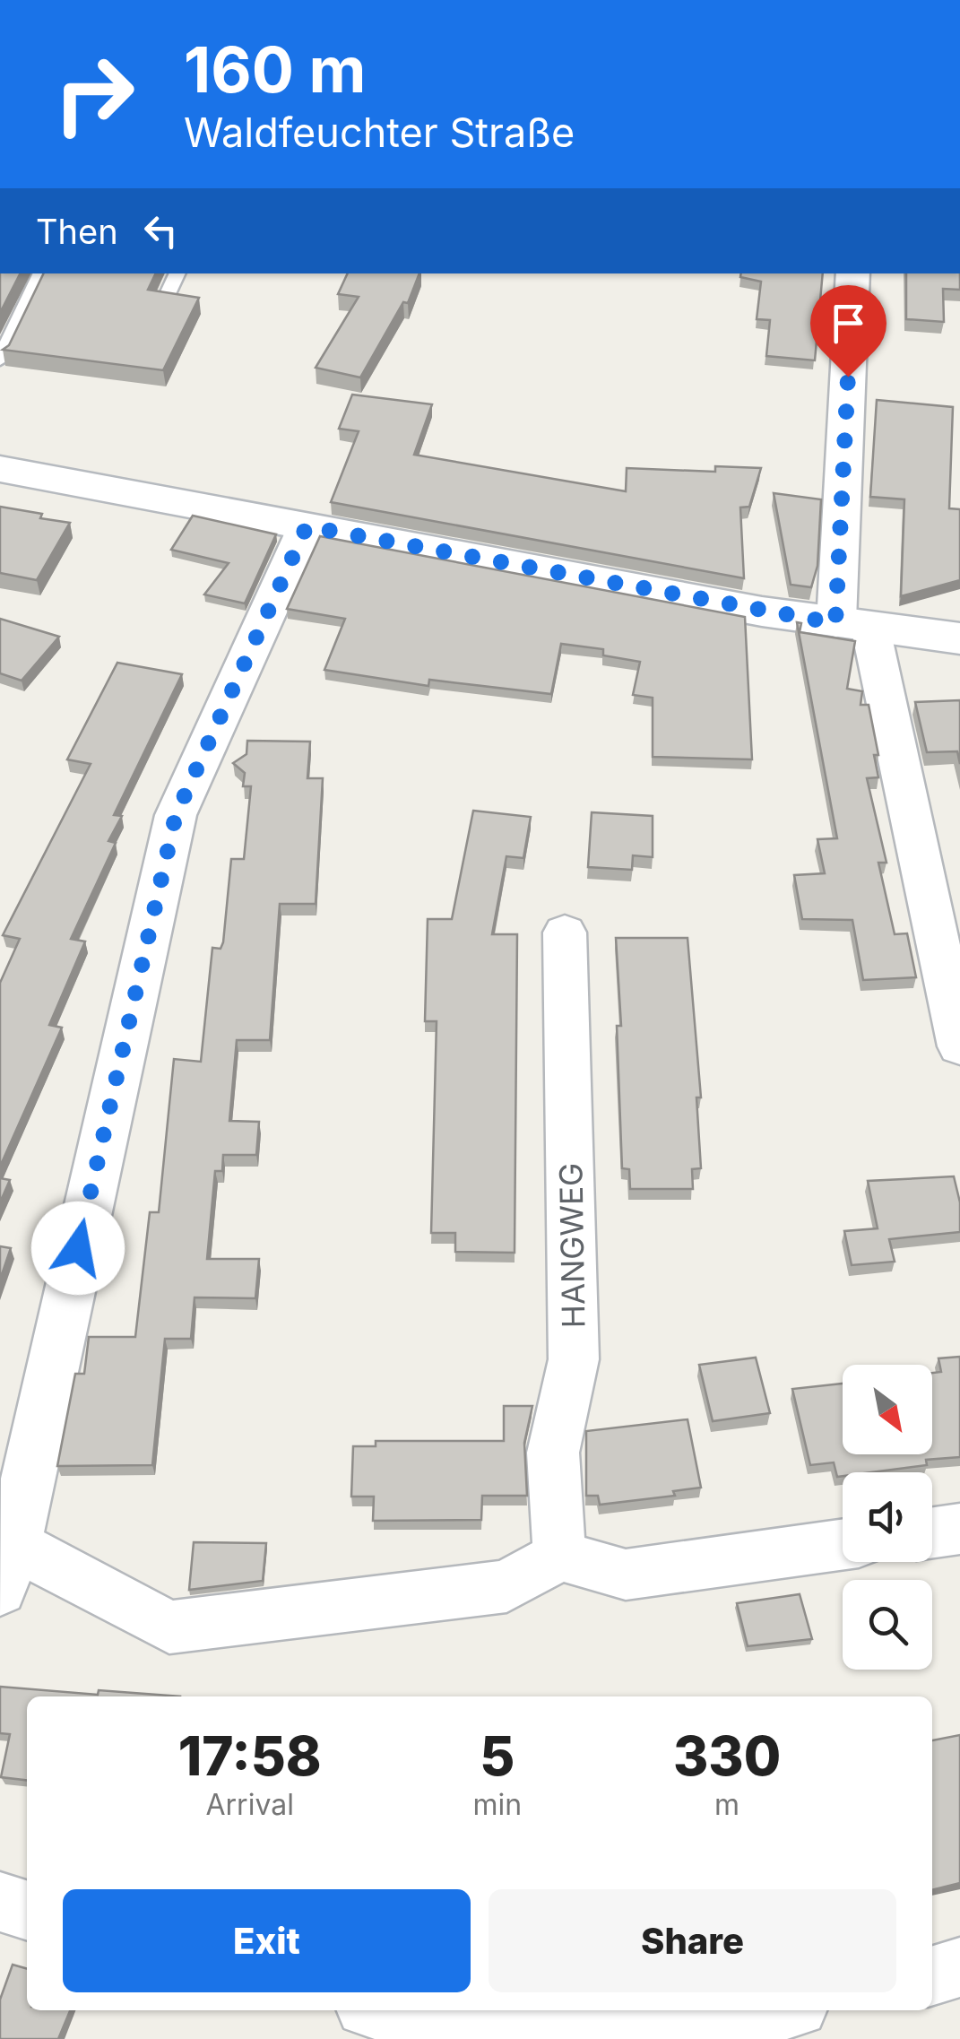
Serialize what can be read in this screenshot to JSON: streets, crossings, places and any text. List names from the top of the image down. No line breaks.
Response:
{"streets":{"street":["HANGWEG"]},"north":"bottom right","page":{"turn":["160 m","Waldfeuchter Straße"],"then":"Then","eta":["17:58","Arrival","5","min","330","m"],"buttons":["Exit","Share"]}}
